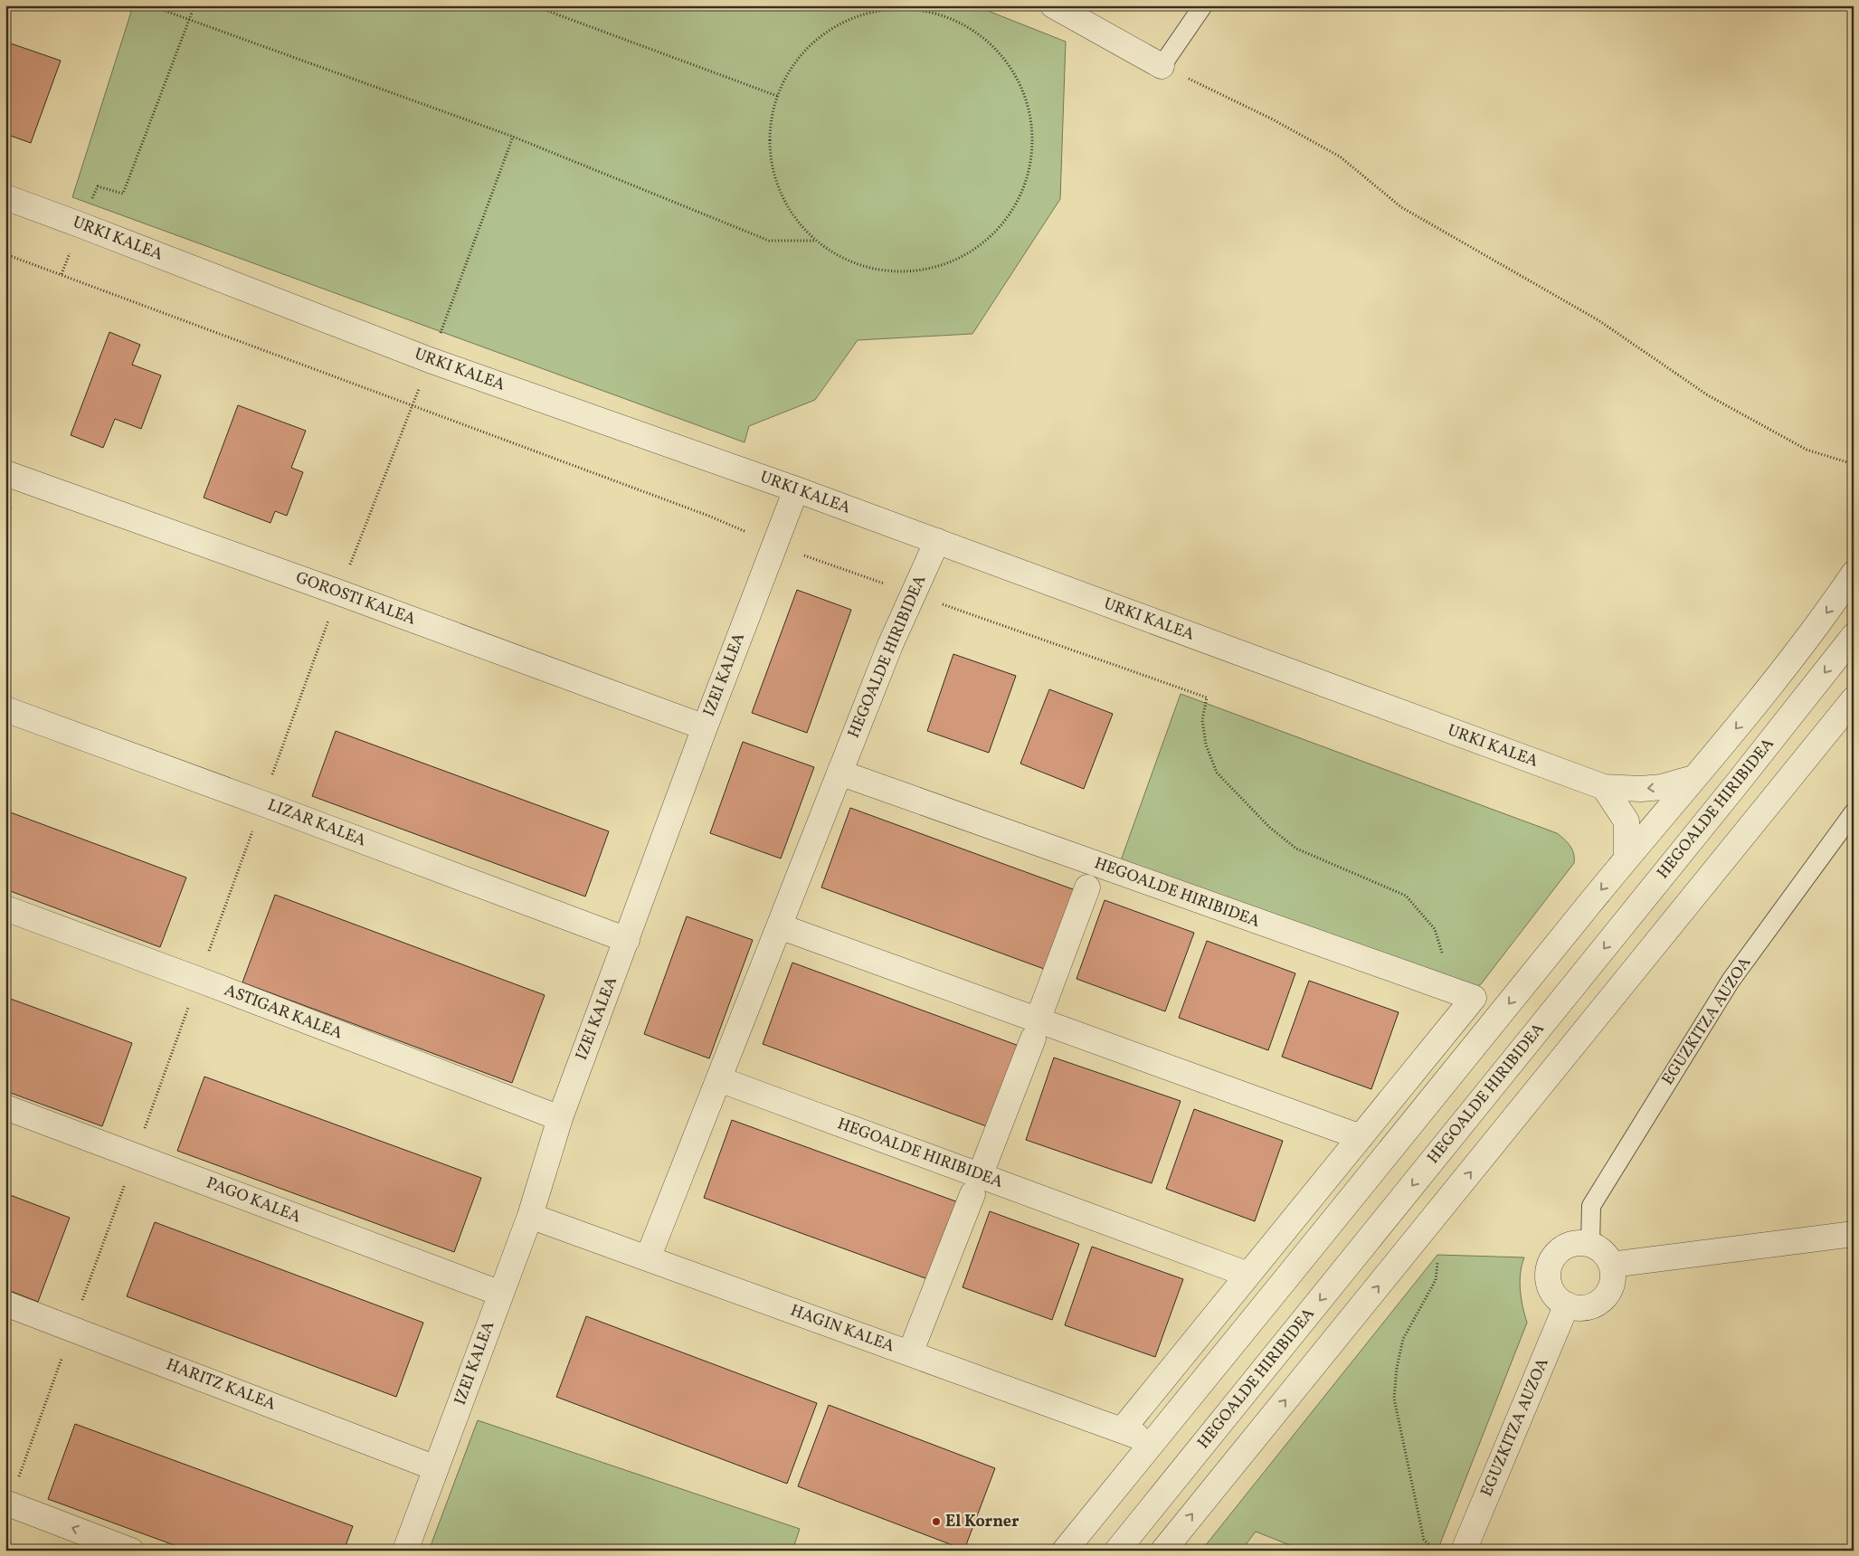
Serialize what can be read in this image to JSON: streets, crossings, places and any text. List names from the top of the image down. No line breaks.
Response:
{"streets":{"street":["URKI KALEA","GOROSTI KALEA","HEGOALDE HIRIBIDEA","IZEI KALEA","LIZAR KALEA","ASTIGAR KALEA","EGUZKITZA AUZOA","PAGO KALEA","HAGIN KALEA","HARITZ KALEA"]},"crossings":[["URKI KALEA","HEGOALDE HIRIBIDEA"],["URKI KALEA","IZEI KALEA"],["GOROSTI KALEA","IZEI KALEA"],["HEGOALDE HIRIBIDEA","HAGIN KALEA"],["IZEI KALEA","LIZAR KALEA"],["IZEI KALEA","ASTIGAR KALEA"],["IZEI KALEA","PAGO KALEA"],["IZEI KALEA","HAGIN KALEA"],["IZEI KALEA","HARITZ KALEA"]],"places":["El Korner"]}
